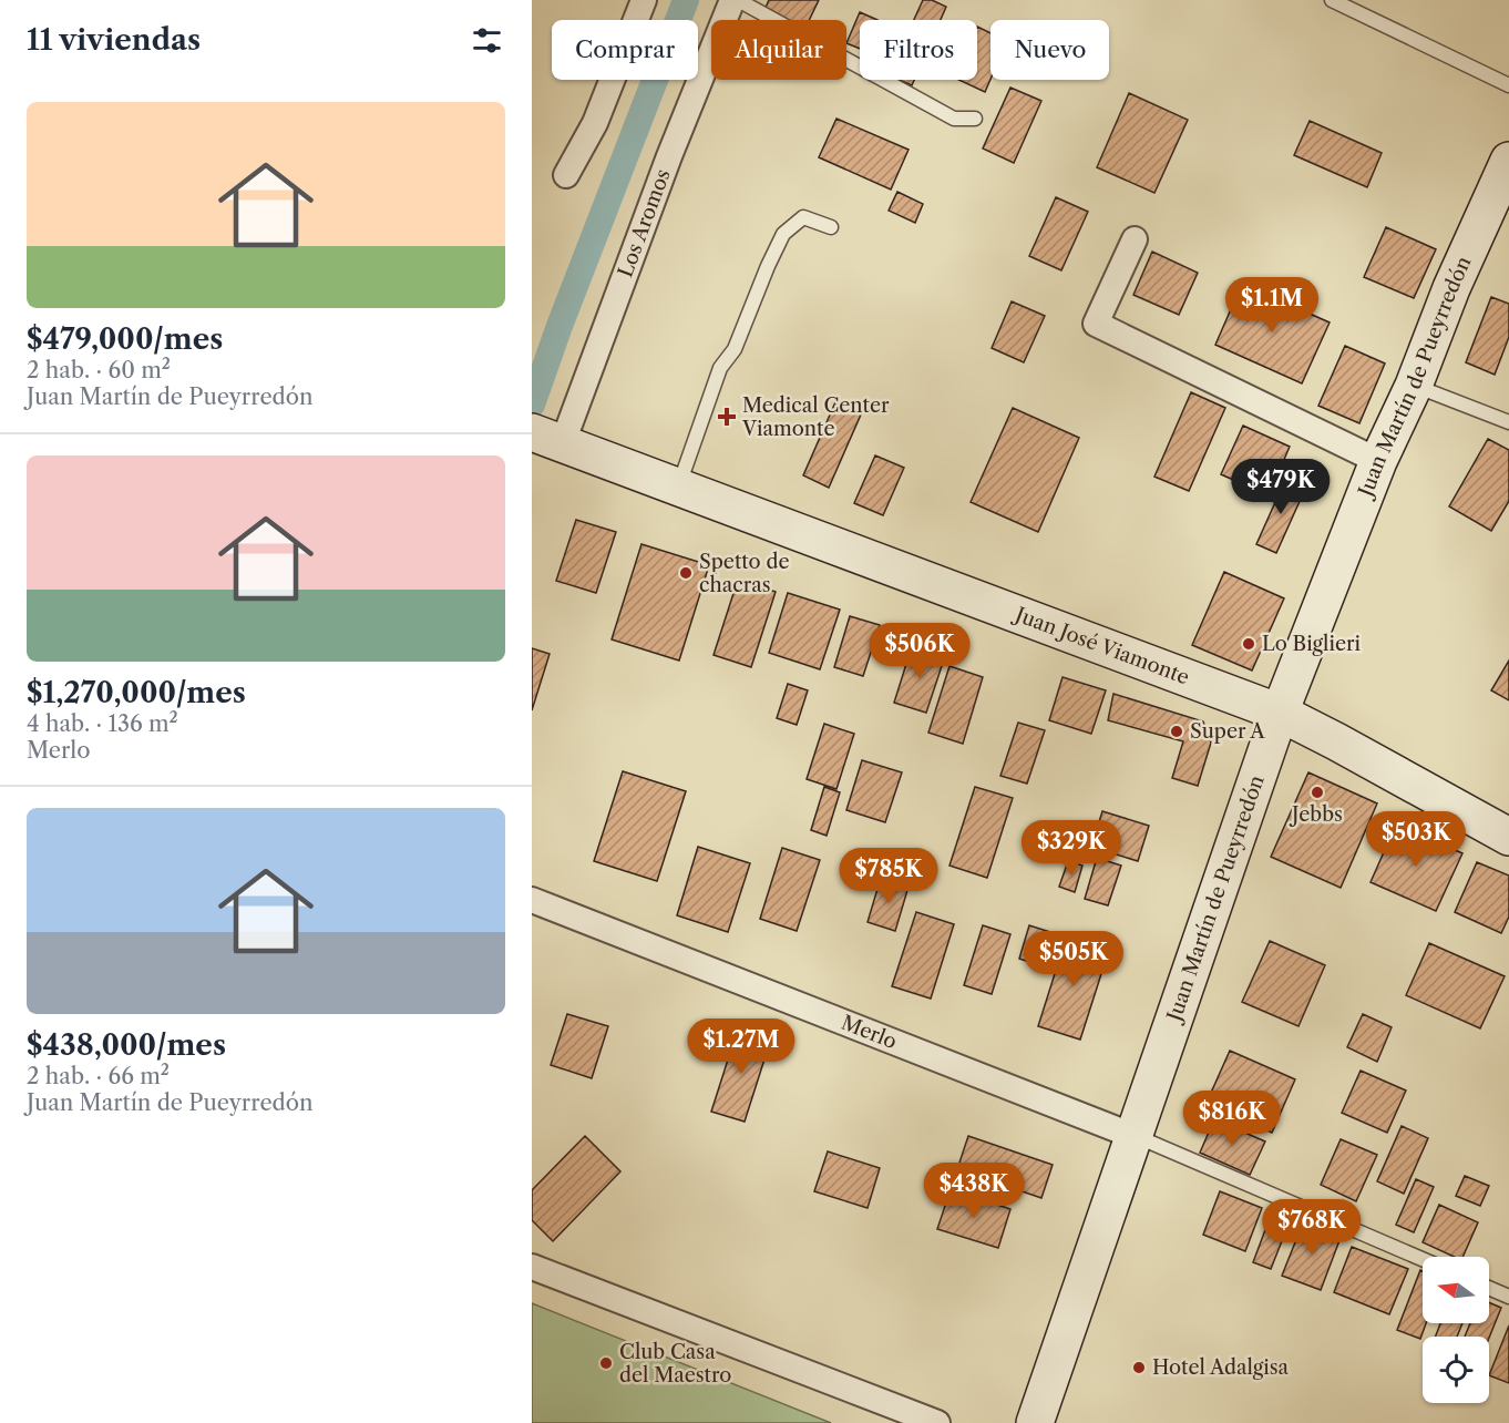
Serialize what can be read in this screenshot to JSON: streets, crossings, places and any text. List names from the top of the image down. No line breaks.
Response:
{"streets":{"main road":["Juan Martín de Pueyrredón","Juan José Viamonte"],"street":["Los Aromos","Merlo"]},"crossings":[["Los Aromos","Juan José Viamonte"],["Juan Martín de Pueyrredón","Juan José Viamonte"],["Juan Martín de Pueyrredón","Merlo"]],"places":{"health":["Medical Center Viamonte"],"other":["Spetto de chacras","Lo Biglieri","Super A","Jebbs","Club Casa del Maestro","Hotel Adalgisa"]},"north":"left","page":{"heading":"11 viviendas","chip":["Comprar","Alquilar","Filtros","Nuevo"],"list":[{"name":"$479,000/mes","note":"2 hab. · 60 m² · Juan Martín de Pueyrredón"},{"name":"$1,270,000/mes","note":"4 hab. · 136 m² · Merlo"},{"name":"$438,000/mes","note":"2 hab. · 66 m² · Juan Martín de Pueyrredón"}],"price":["$1.1M","$479K","$506K","$503K","$329K","$785K","$505K","$1.27M","$816K","$438K","$768K"]}}
